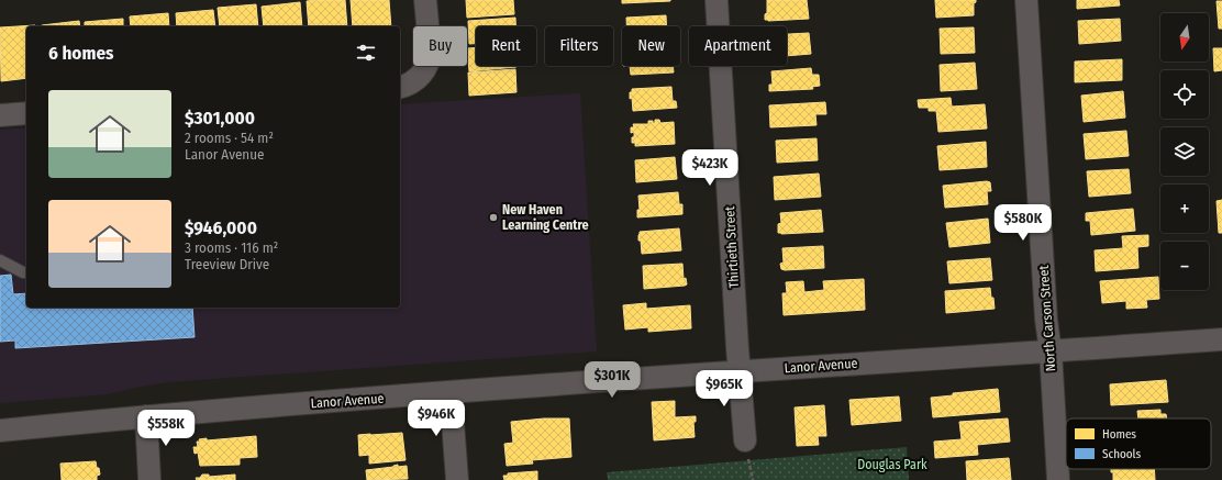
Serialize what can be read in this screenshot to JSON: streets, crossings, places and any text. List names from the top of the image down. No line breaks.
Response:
{"streets":{"street":["Thirtieth Street","North Carson Street","Lanor Avenue"]},"crossings":[["Thirtieth Street","Lanor Avenue"],["North Carson Street","Lanor Avenue"]],"parks":["Douglas Park"],"places":["New Haven Learning Centre"],"legend":["Homes","Schools"],"north":"bottom","page":{"map_buttons":["+","−"],"chip":["Buy","Rent","Filters","New","Apartment"],"heading":"6 homes","list":[{"name":"$301,000","note":"2 rooms · 54 m² · Lanor Avenue"},{"name":"$946,000","note":"3 rooms · 116 m² · Treeview Drive"}],"price":["$423K","$580K","$301K","$965K","$946K","$558K"]}}
